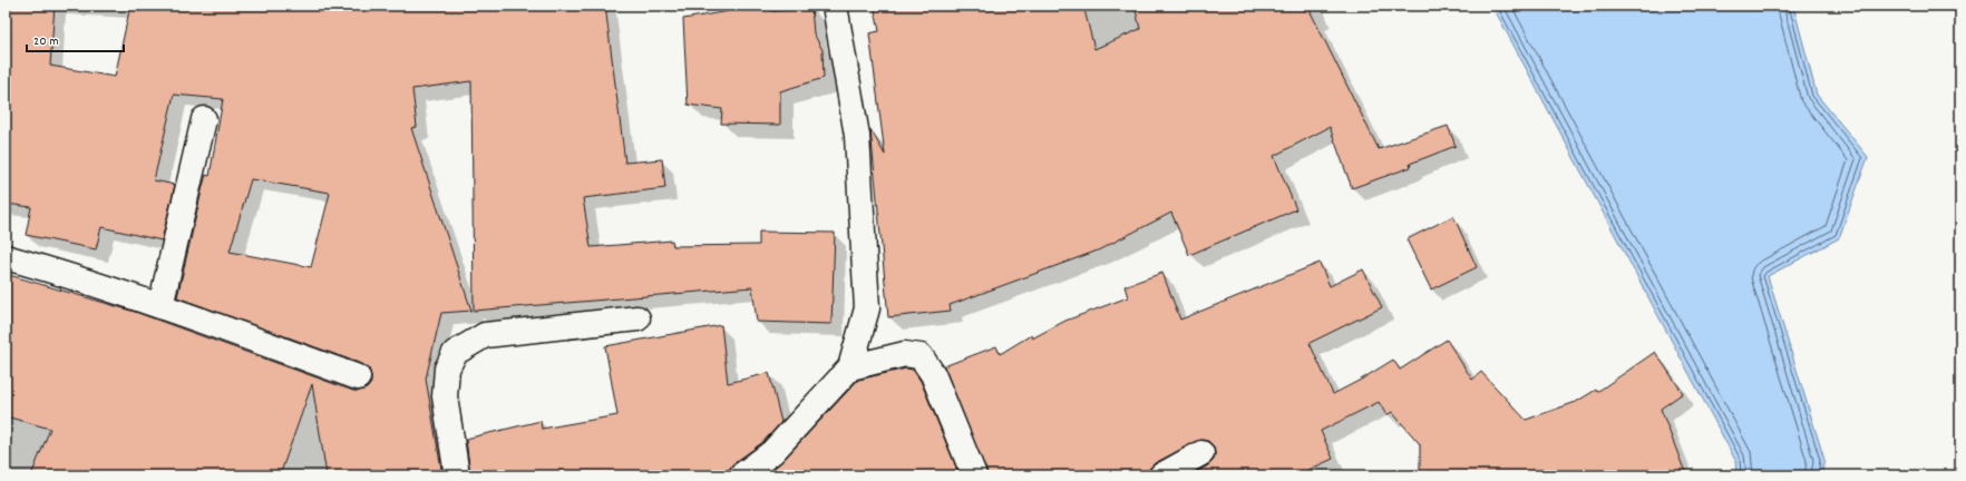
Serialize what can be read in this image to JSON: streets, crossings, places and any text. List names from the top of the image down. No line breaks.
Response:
{"scale_bar":"20 m"}
